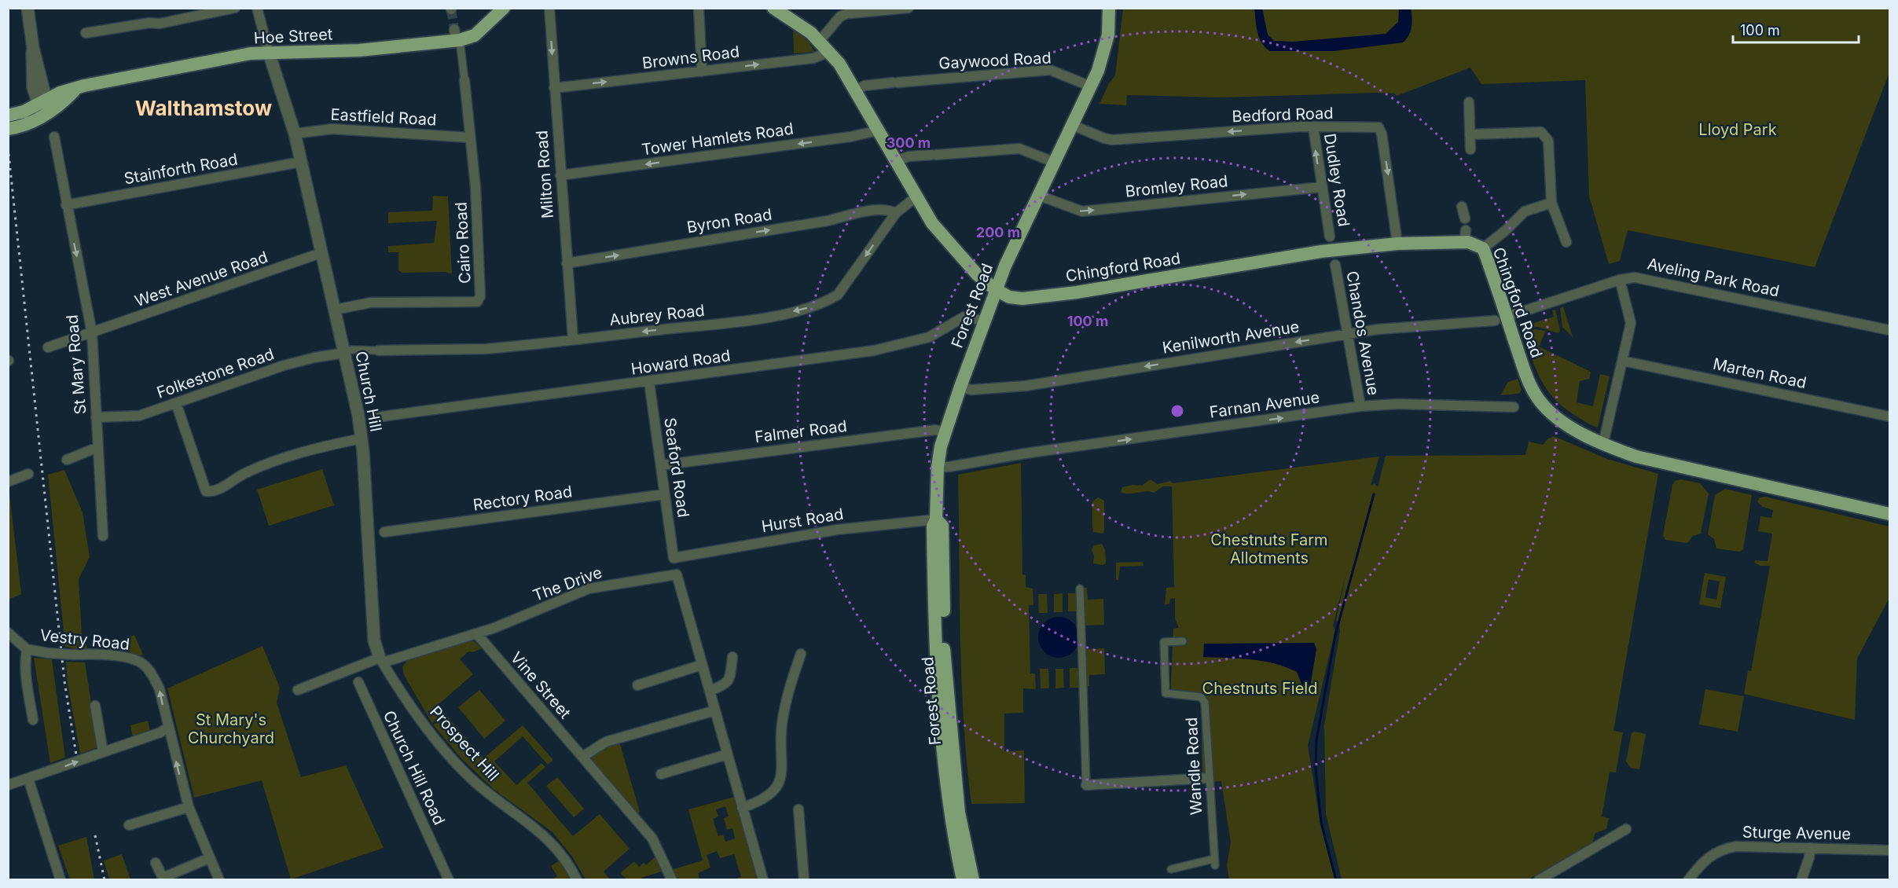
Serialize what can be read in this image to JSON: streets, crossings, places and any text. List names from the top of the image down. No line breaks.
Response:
{"streets":{"main road":["Hoe Street","Chingford Road","Forest Road"],"street":["Browns Road","Gaywood Road","Bedford Road","Eastfield Road","Tower Hamlets Road","Stainforth Road","Milton Road","Dudley Road","Bromley Road","Byron Road","Cairo Road","Aveling Park Road","West Avenue Road","Aubrey Road","Chandos Avenue","Kenilworth Avenue","Howard Road","St Mary Road","Folkestone Road","Marten Road","Church Hill","Farnan Avenue","Falmer Road","Seaford Road","Rectory Road","Hurst Road","The Drive","Vestry Road","Vine Street","Prospect Hill","Wandle Road","Church Hill Road","Sturge Avenue"]},"crossings":[["Hoe Street","Cairo Road"],["Hoe Street","Church Hill"],["Browns Road","Milton Road"],["Gaywood Road","Forest Road"],["Bedford Road","Dudley Road"],["Bedford Road","Chingford Road"],["Bedford Road","Forest Road"],["Eastfield Road","Cairo Road"],["Eastfield Road","Church Hill"],["Tower Hamlets Road","Milton Road"],["Stainforth Road","St Mary Road"],["Stainforth Road","Church Hill"],["Milton Road","Byron Road"],["Milton Road","Aubrey Road"],["Dudley Road","Bromley Road"],["Bromley Road","Forest Road"],["Byron Road","Aubrey Road"],["Cairo Road","Church Hill"],["Chingford Road","Aveling Park Road"],["Chingford Road","Forest Road"],["Chingford Road","Kenilworth Avenue"],["Aveling Park Road","Kenilworth Avenue"],["West Avenue Road","St Mary Road"],["West Avenue Road","Church Hill"],["Forest Road","Kenilworth Avenue"],["Forest Road","Howard Road"],["Forest Road","Farnan Avenue"],["Forest Road","Falmer Road"],["Forest Road","Hurst Road"],["Aubrey Road","Folkestone Road"],["Aubrey Road","Church Hill"],["Chandos Avenue","Kenilworth Avenue"],["Chandos Avenue","Farnan Avenue"],["Howard Road","Seaford Road"],["St Mary Road","Folkestone Road"],["Folkestone Road","Church Hill"],["Church Hill","The Drive"],["Church Hill","Prospect Hill"],["Falmer Road","Seaford Road"],["Seaford Road","Rectory Road"],["Seaford Road","Hurst Road"],["The Drive","Vine Street"],["The Drive","Prospect Hill"]],"one_way":["Browns Road","Tower Hamlets Road","Dudley Road","Bromley Road","Byron Road","Aubrey Road","Kenilworth Avenue","Farnan Avenue","Vestry Road"],"districts":["Walthamstow"],"parks":["Lloyd Park","Chestnuts Farm Allotments","Chestnuts Field","St Mary's Churchyard"],"scale_bar":"100 m","rings":["300 m","200 m","100 m"]}
